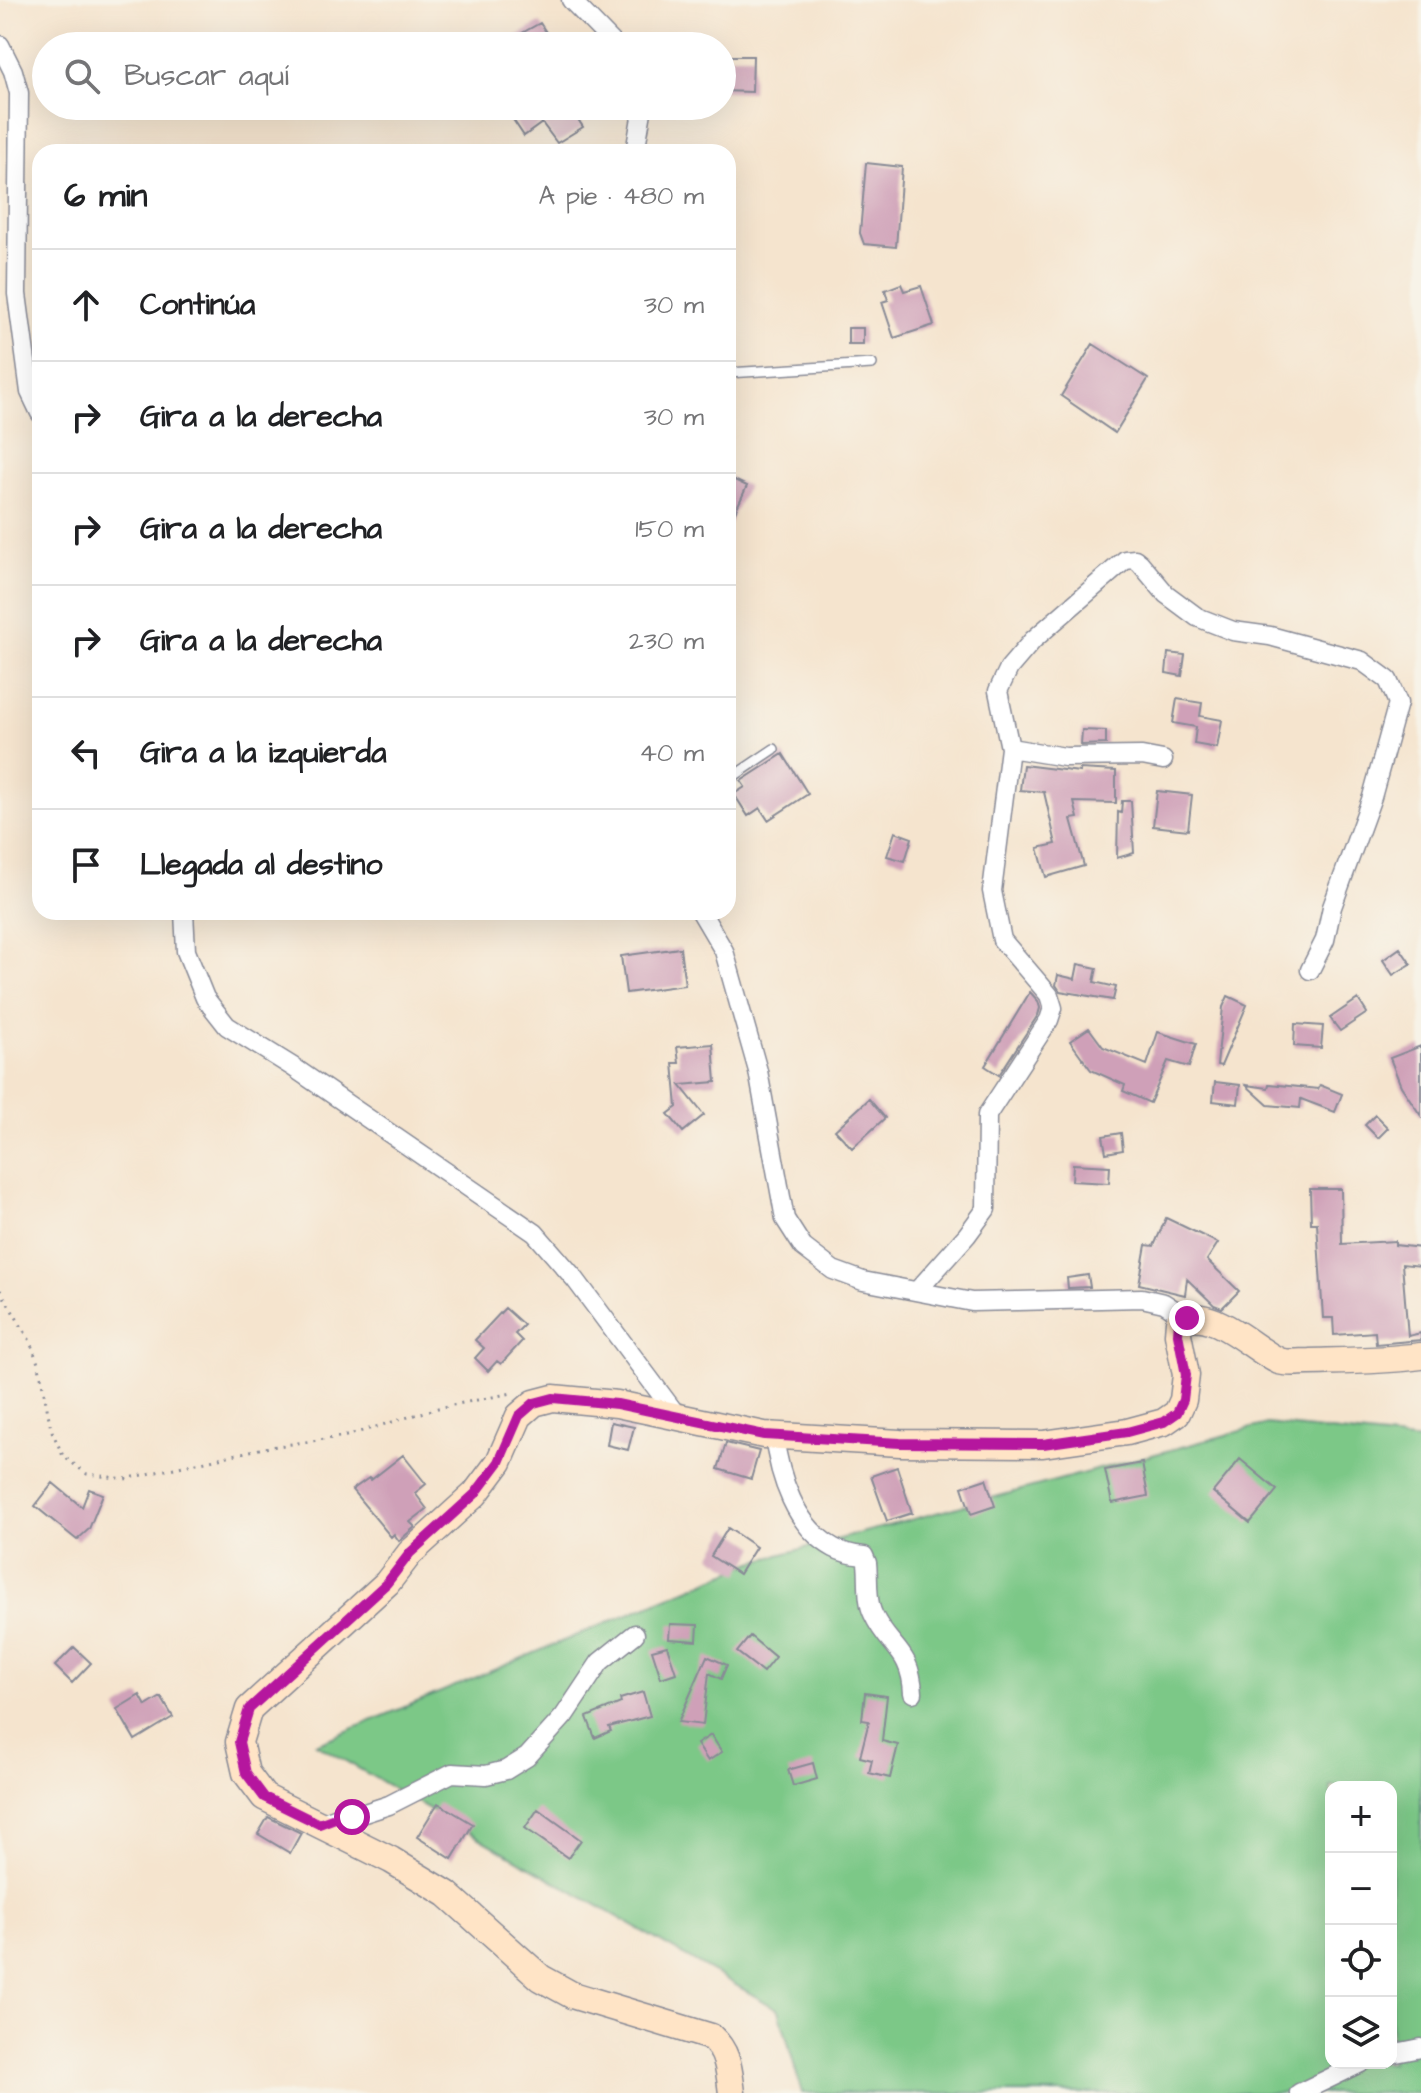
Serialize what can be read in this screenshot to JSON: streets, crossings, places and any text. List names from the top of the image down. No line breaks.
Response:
{"page":{"search":"Buscar aquí","heading":["6 min","A pie · 480 m"],"list":[["Continúa","30 m"],["Gira a la derecha","30 m"],["Gira a la derecha","150 m"],["Gira a la derecha","230 m"],["Gira a la izquierda","40 m"],"Llegada al destino"],"map_buttons":["+","−"]}}
